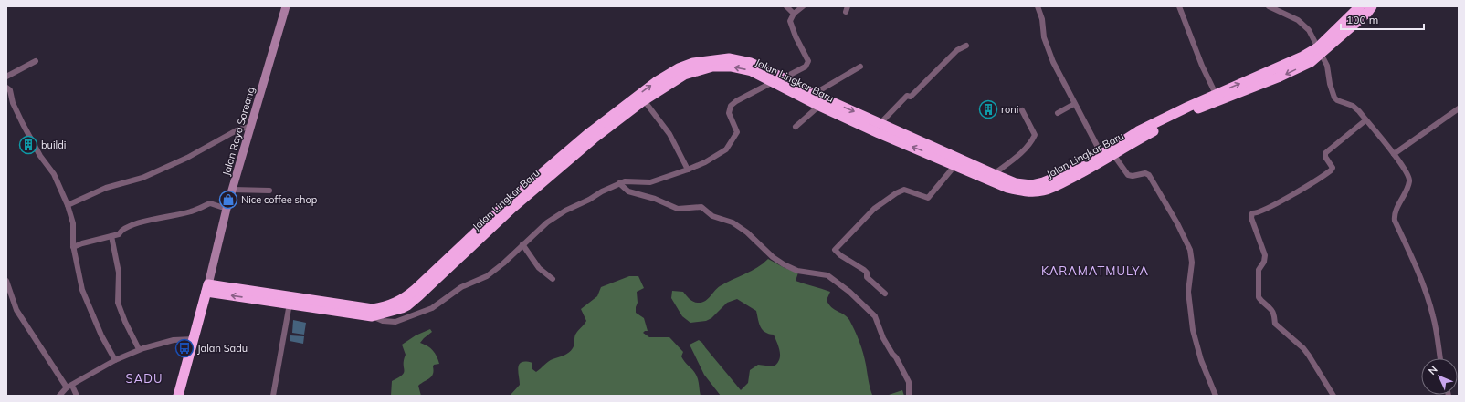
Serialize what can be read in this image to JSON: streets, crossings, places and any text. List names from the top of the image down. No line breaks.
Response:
{"streets":{"highway":["Jalan Lingkar Baru"],"main road":["Jalan Raya Soreang"]},"crossings":[["Jalan Lingkar Baru","Jalan Raya Soreang"]],"districts":["KARAMATMULYA","SADU"],"places":{"building":["roni","buildi"],"shop":["Nice coffee shop"],"bus stop":["Jalan Sadu"]},"scale_bar":"100 m","north":"top left"}
